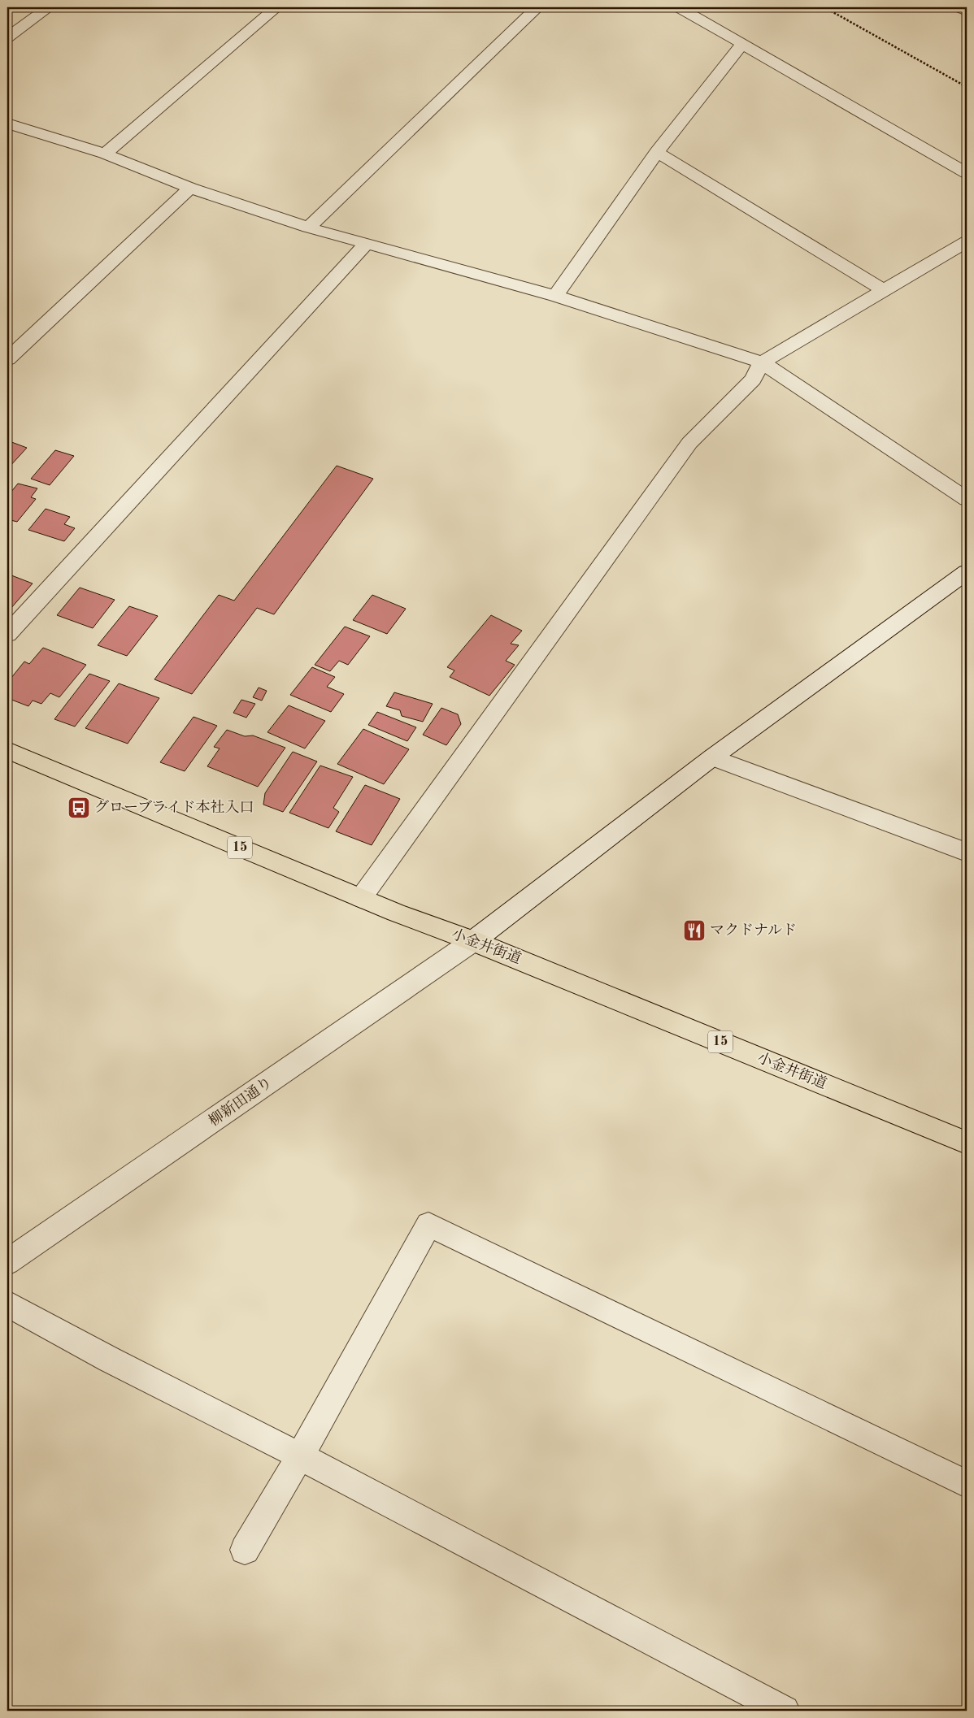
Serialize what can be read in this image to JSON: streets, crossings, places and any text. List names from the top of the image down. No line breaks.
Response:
{"streets":{"main road":["15","小金井街道"],"street":["柳新田通り"]},"crossings":[["小金井街道","柳新田通り"]],"places":{"bus stop":["グローブライド本社入口"],"restaurant":["マクドナルド"]}}
